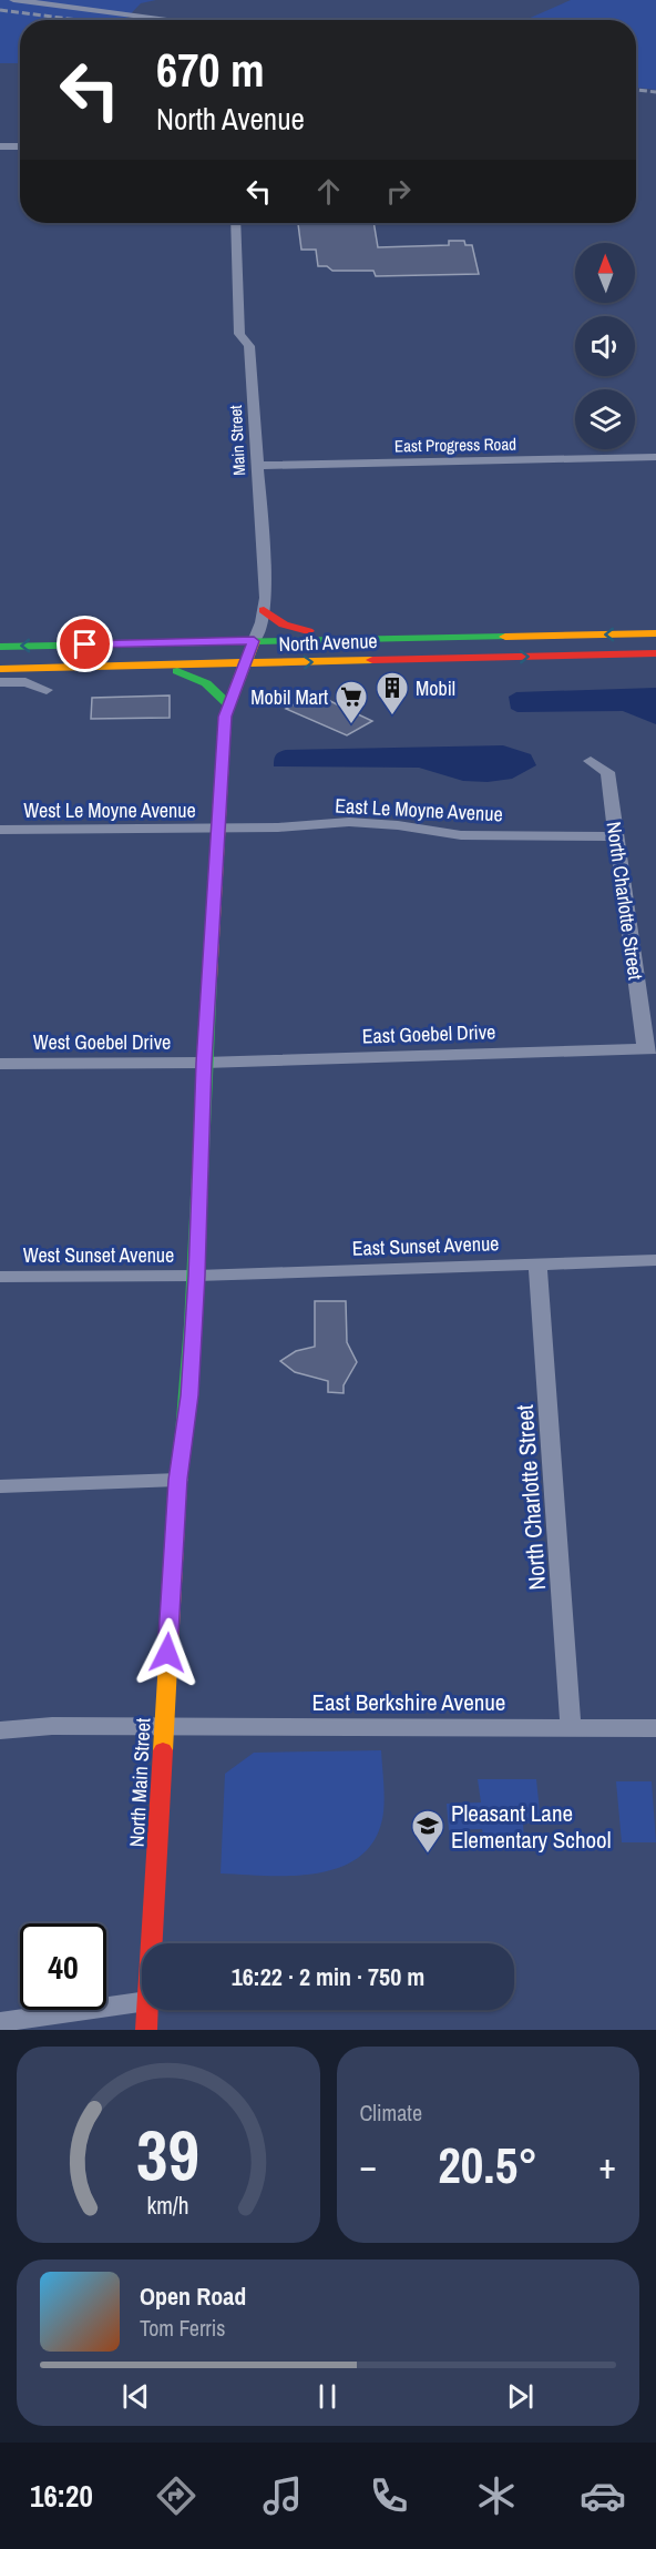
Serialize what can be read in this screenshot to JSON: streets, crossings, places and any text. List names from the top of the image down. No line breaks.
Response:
{"streets":{"street":["Main Street","East Progress Road","North Avenue","West Le Moyne Avenue","East Le Moyne Avenue","North Charlotte Street","East Goebel Drive","West Goebel Drive","East Sunset Avenue","West Sunset Avenue","East Berkshire Avenue","North Main Street"]},"crossings":[["Main Street","East Progress Road"],["Main Street","North Avenue"],["Main Street","North Main Street"],["North Avenue","North Main Street"],["West Le Moyne Avenue","East Le Moyne Avenue"],["West Le Moyne Avenue","North Main Street"],["East Le Moyne Avenue","North Charlotte Street"],["East Le Moyne Avenue","North Main Street"],["North Charlotte Street","East Goebel Drive"],["North Charlotte Street","East Sunset Avenue"],["North Charlotte Street","East Berkshire Avenue"],["East Goebel Drive","West Goebel Drive"],["East Goebel Drive","North Main Street"],["West Goebel Drive","North Main Street"],["East Sunset Avenue","West Sunset Avenue"],["East Sunset Avenue","North Main Street"],["West Sunset Avenue","North Main Street"],["East Berkshire Avenue","North Main Street"]],"places":{"building":["Mobil"],"supermarket":["Mobil Mart"],"school or university":["Pleasant Lane Elementary School"]},"north":"top","page":{"turn":["670 m","North Avenue"],"limit":"40","trip":"16:22 · 2 min · 750 m","tile":"Climate","heat":["−","20.5°","+"],"song":["Open Road","Tom Ferris"],"tabs":"16:20","gauge":["39","km/h"]}}
